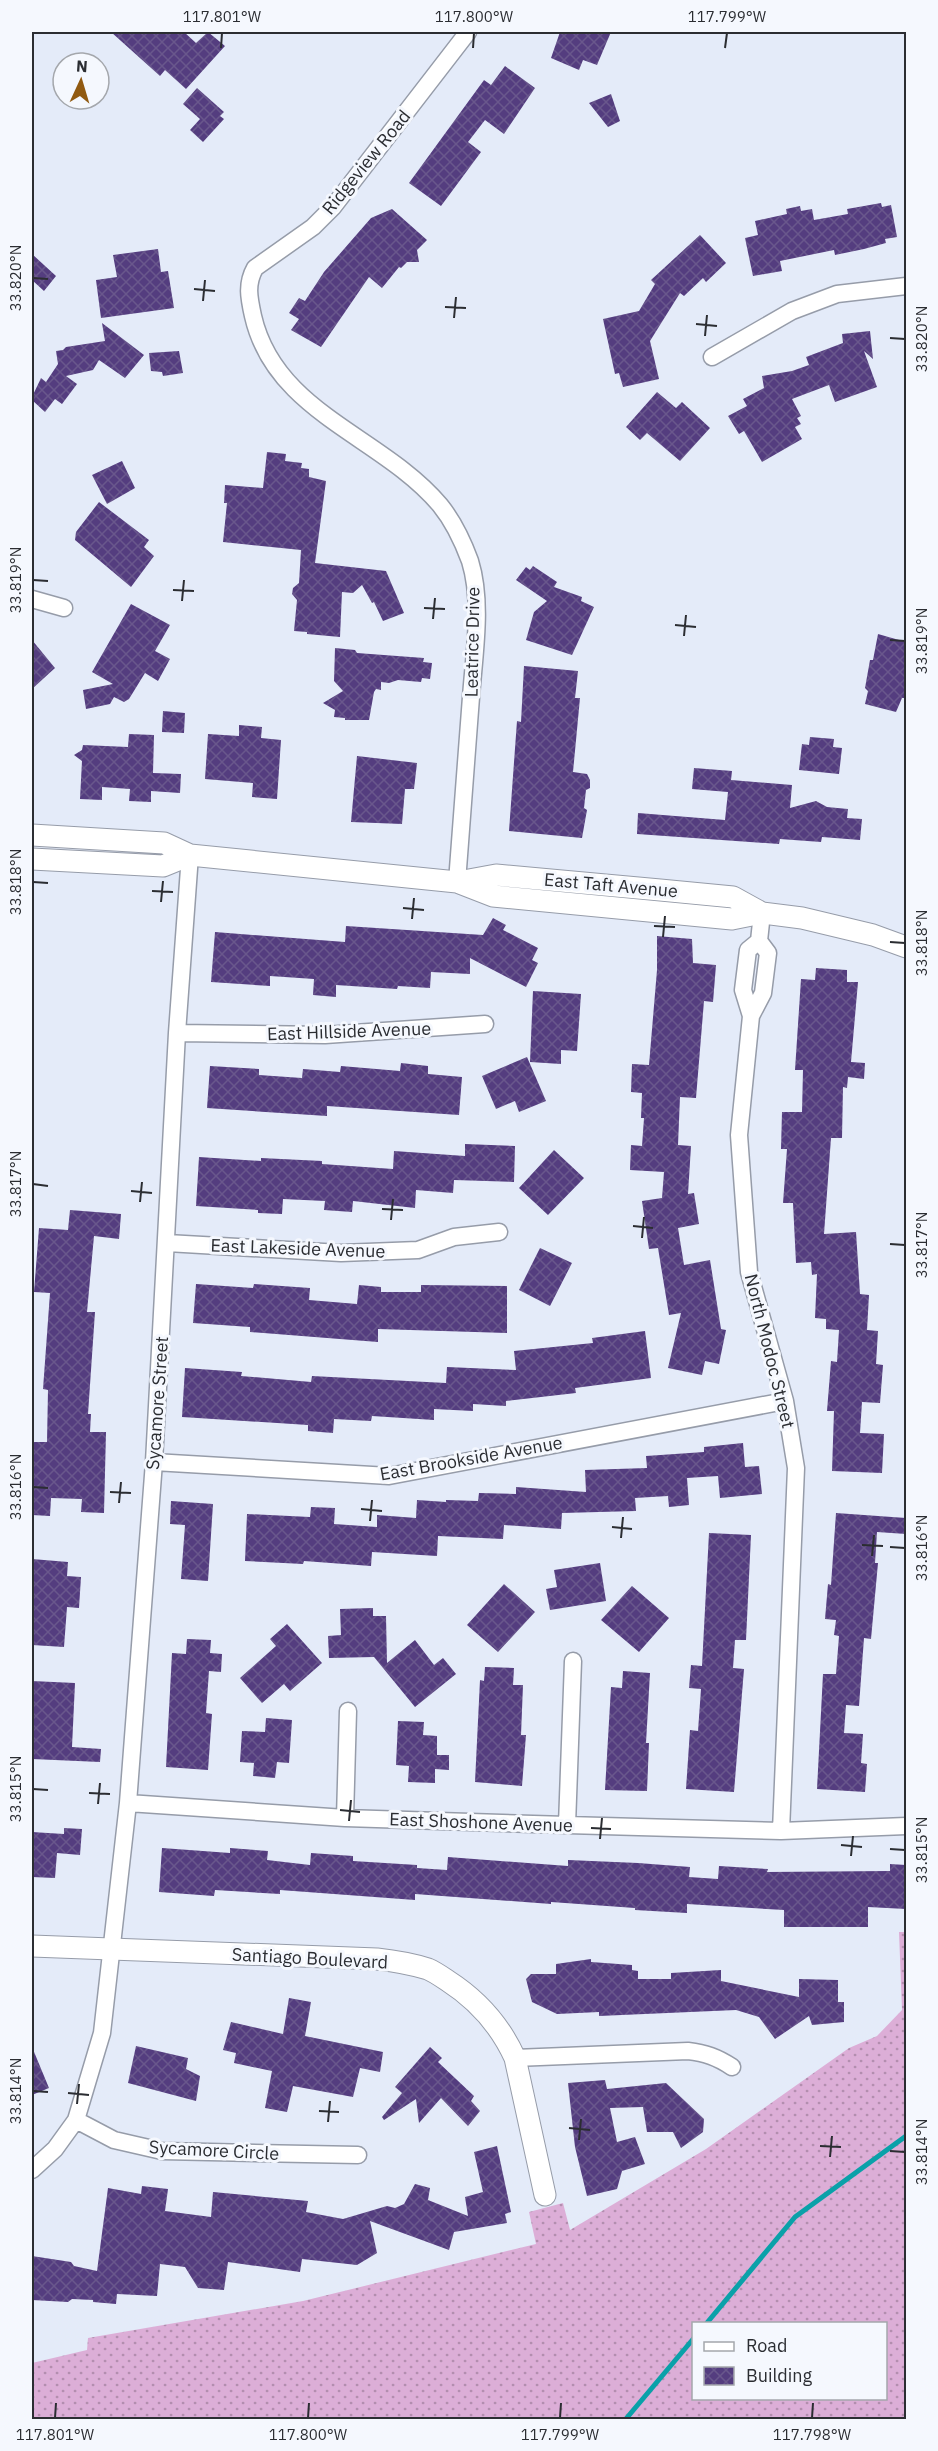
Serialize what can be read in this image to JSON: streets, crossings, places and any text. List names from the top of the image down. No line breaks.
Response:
{"streets":{"street":["Ridgeview Road","Leatrice Drive","East Taft Avenue","East Hillside Avenue","East Lakeside Avenue","North Modoc Street","Sycamore Street","East Brookside Avenue","East Shoshone Avenue","Santiago Boulevard","Sycamore Circle"]},"crossings":[["Ridgeview Road","Leatrice Drive"],["Leatrice Drive","East Taft Avenue"],["East Taft Avenue","North Modoc Street"],["East Taft Avenue","Sycamore Street"],["East Hillside Avenue","Sycamore Street"],["East Lakeside Avenue","Sycamore Street"],["North Modoc Street","East Brookside Avenue"],["North Modoc Street","East Shoshone Avenue"],["Sycamore Street","East Brookside Avenue"],["Sycamore Street","East Shoshone Avenue"],["Sycamore Street","Santiago Boulevard"]],"legend":["Road","Building"],"north":"top","coordinates":["117.801°W","117.800°W","117.799°W","33.820°N","33.819°N","33.818°N","33.817°N","33.816°N","33.815°N","33.814°N","117.798°W"]}
